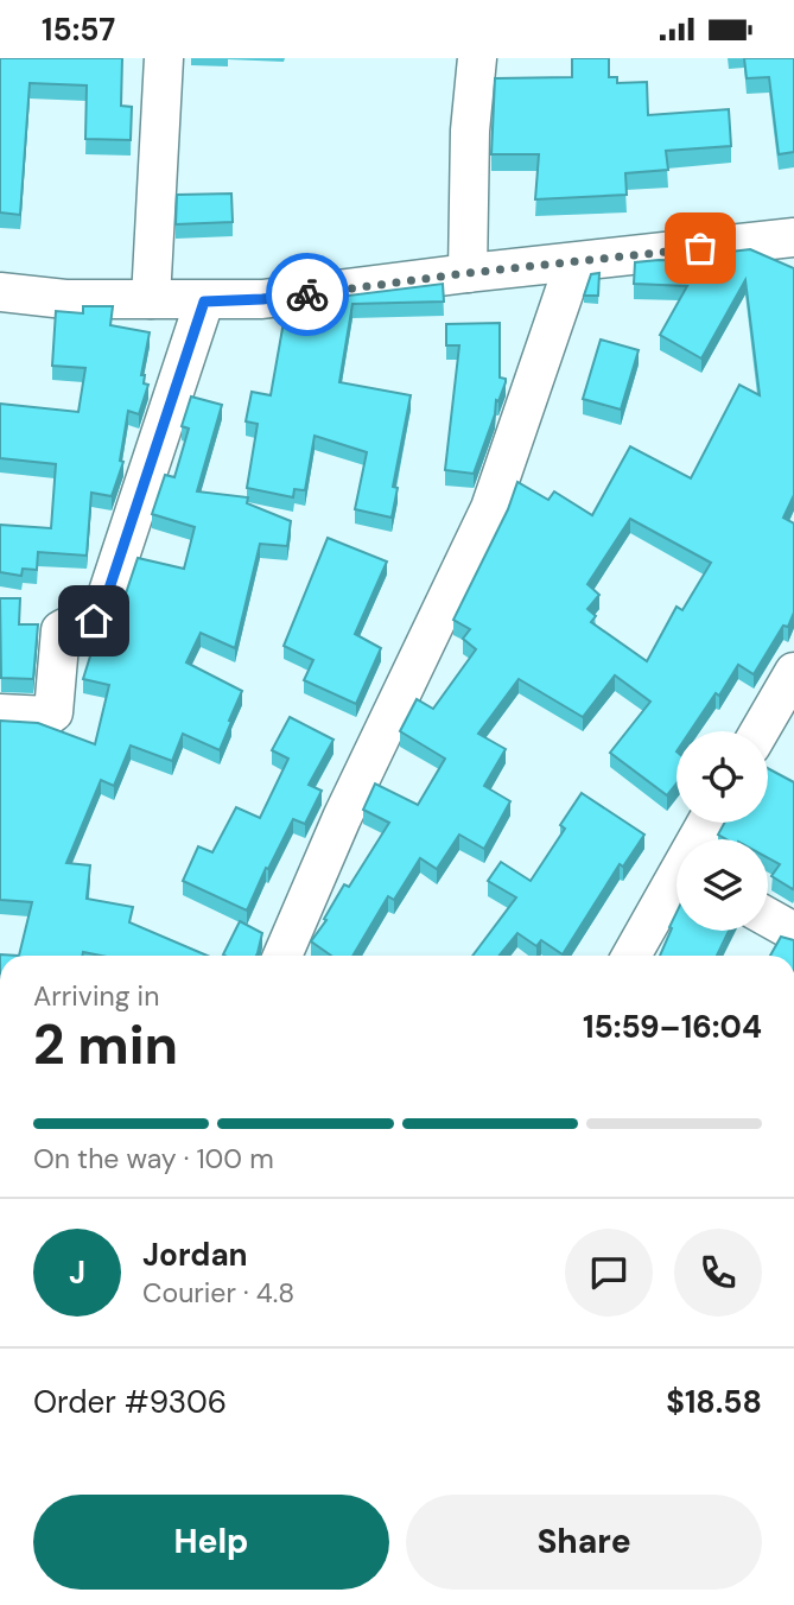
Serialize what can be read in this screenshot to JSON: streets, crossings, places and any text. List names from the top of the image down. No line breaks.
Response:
{"page":{"status":"15:57","heading":["2 min","Arriving in","15:59–16:04"],"panel":["Jordan","Courier · 4.8","Order #9306","$18.58"],"bar":"On the way · 100 m","round":"J","buttons":["Help","Share"]}}
